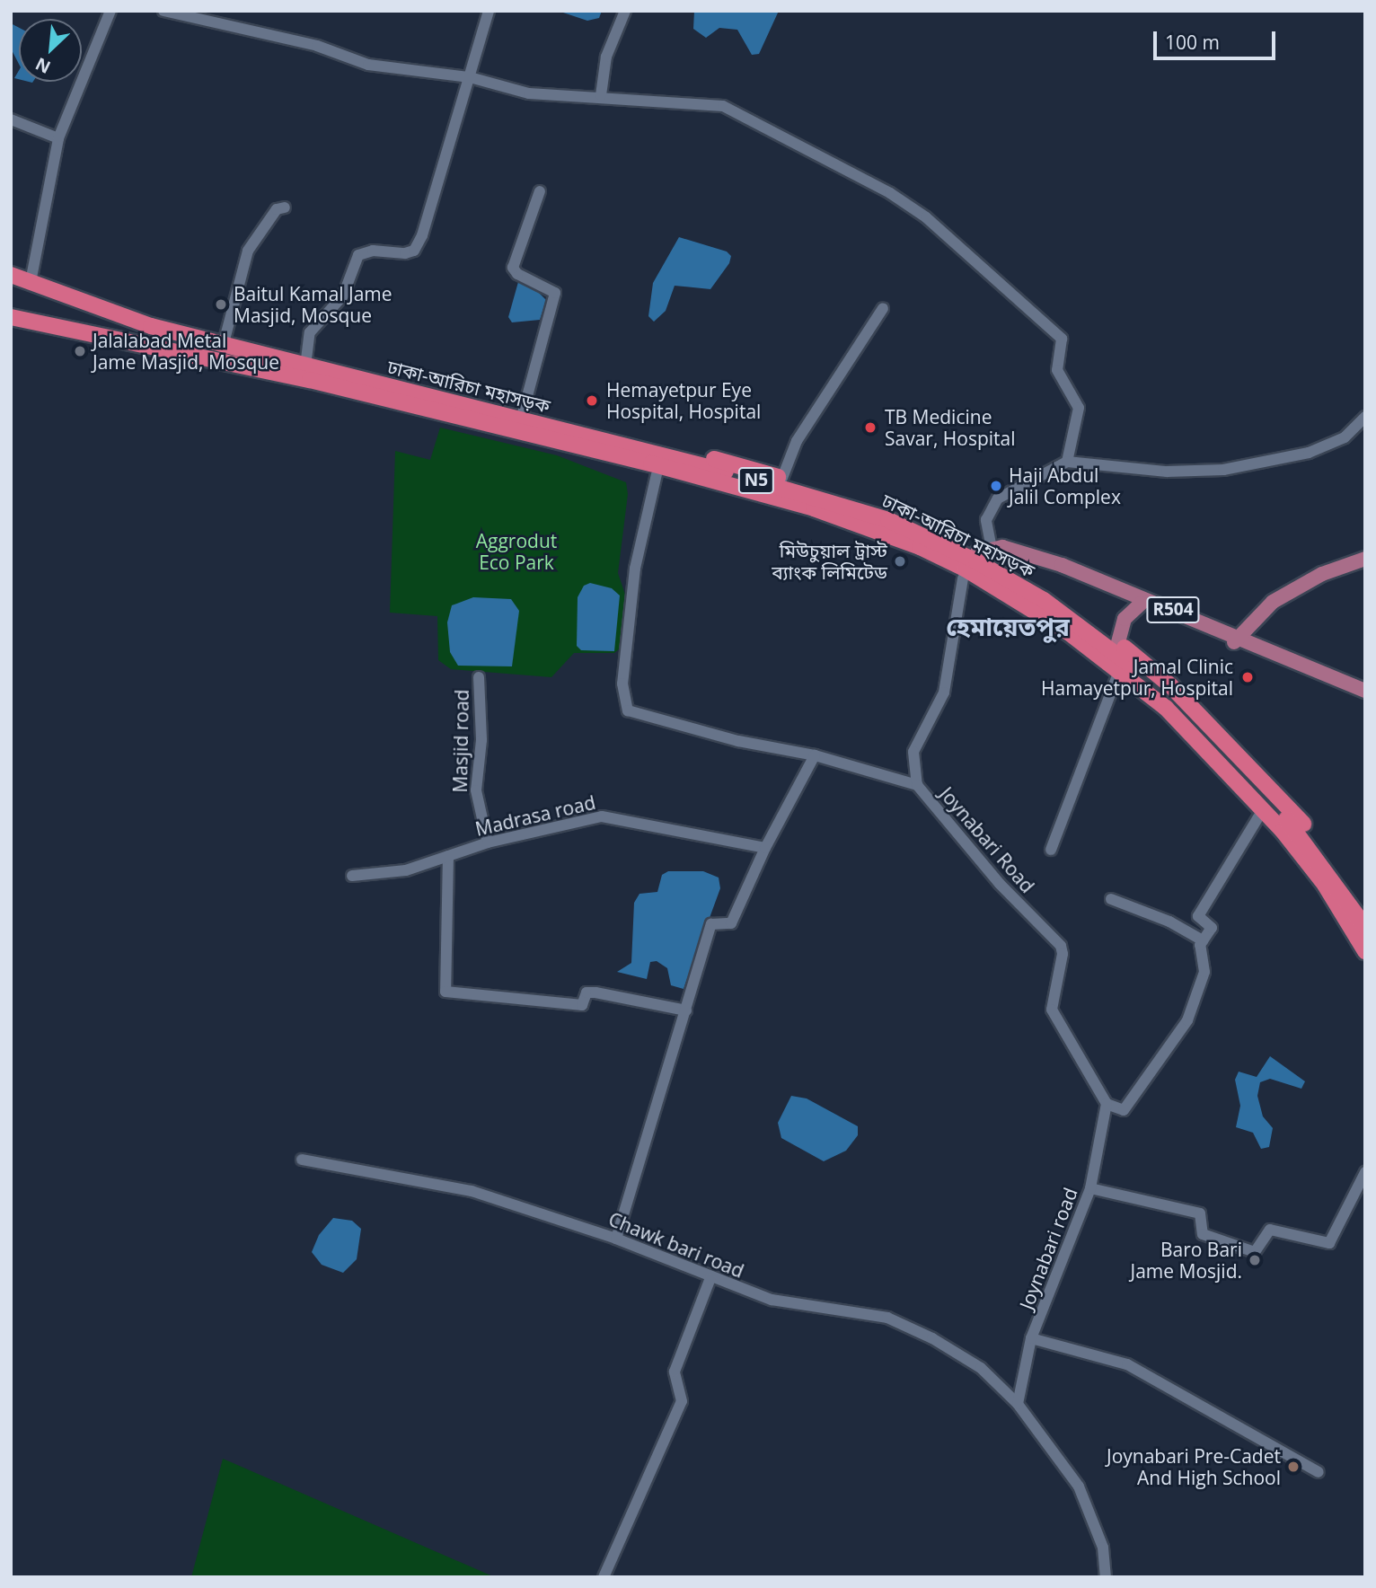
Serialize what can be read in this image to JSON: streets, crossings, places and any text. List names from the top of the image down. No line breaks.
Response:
{"streets":{"highway":["ঢাকা-আরিচা মহাসড়ক","N5"],"main road":["R504"],"street":["Masjid road","Madrasa road","Joynabari Road","Chawk bari road","Joynabari road"]},"crossings":[["Masjid road","Madrasa road"],["Joynabari Road","Joynabari road"],["Chawk bari road","Joynabari road"]],"districts":["হেমায়েতপুর"],"parks":["Aggrodut Eco Park"],"places":["Baitul Kamal Jame Masjid, Mosque","Jalalabad Metal Jame Masjid, Mosque","Hemayetpur Eye Hospital, Hospital","TB Medicine Savar, Hospital","Haji Abdul Jalil Complex","মিউচুয়াল ট্রাস্ট ব্যাংক লিমিটেড","Jamal Clinic Hamayetpur, Hospital","Baro Bari Jame Mosjid.","Joynabari Pre-Cadet And High School"],"scale_bar":"100 m","north":"bottom left"}
